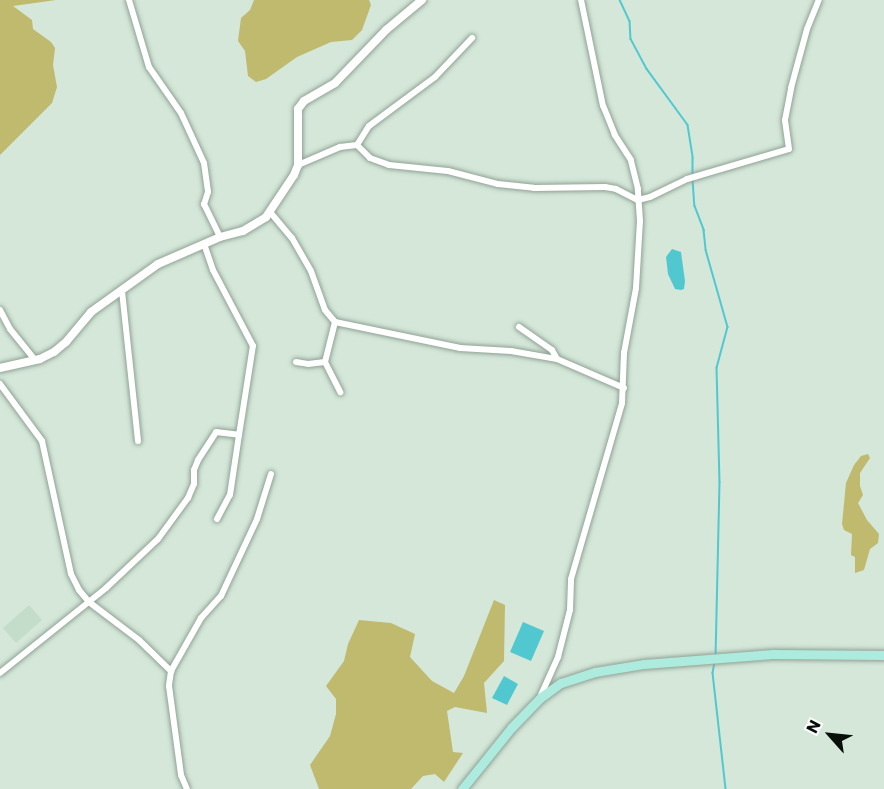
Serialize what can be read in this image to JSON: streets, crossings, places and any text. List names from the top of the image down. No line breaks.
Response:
{"north":"top left"}
